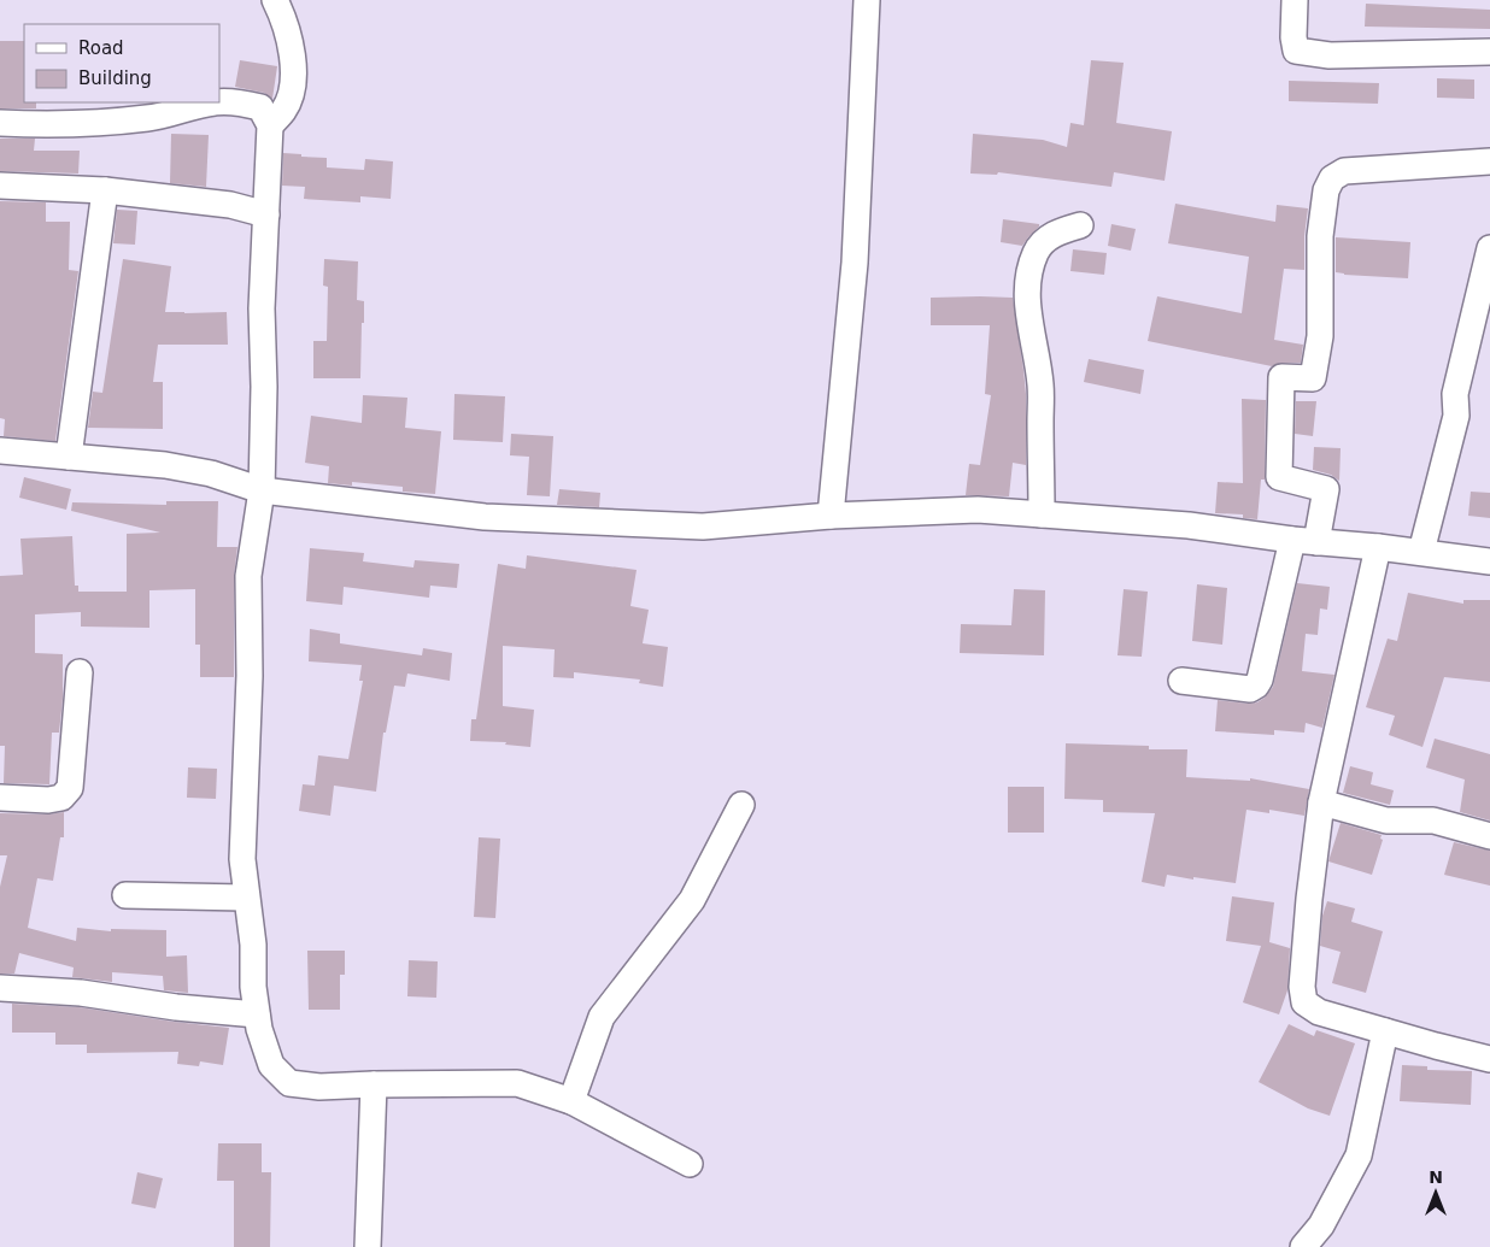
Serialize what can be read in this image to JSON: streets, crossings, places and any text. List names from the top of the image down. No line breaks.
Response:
{"legend":["Road","Building"],"north":"top"}
